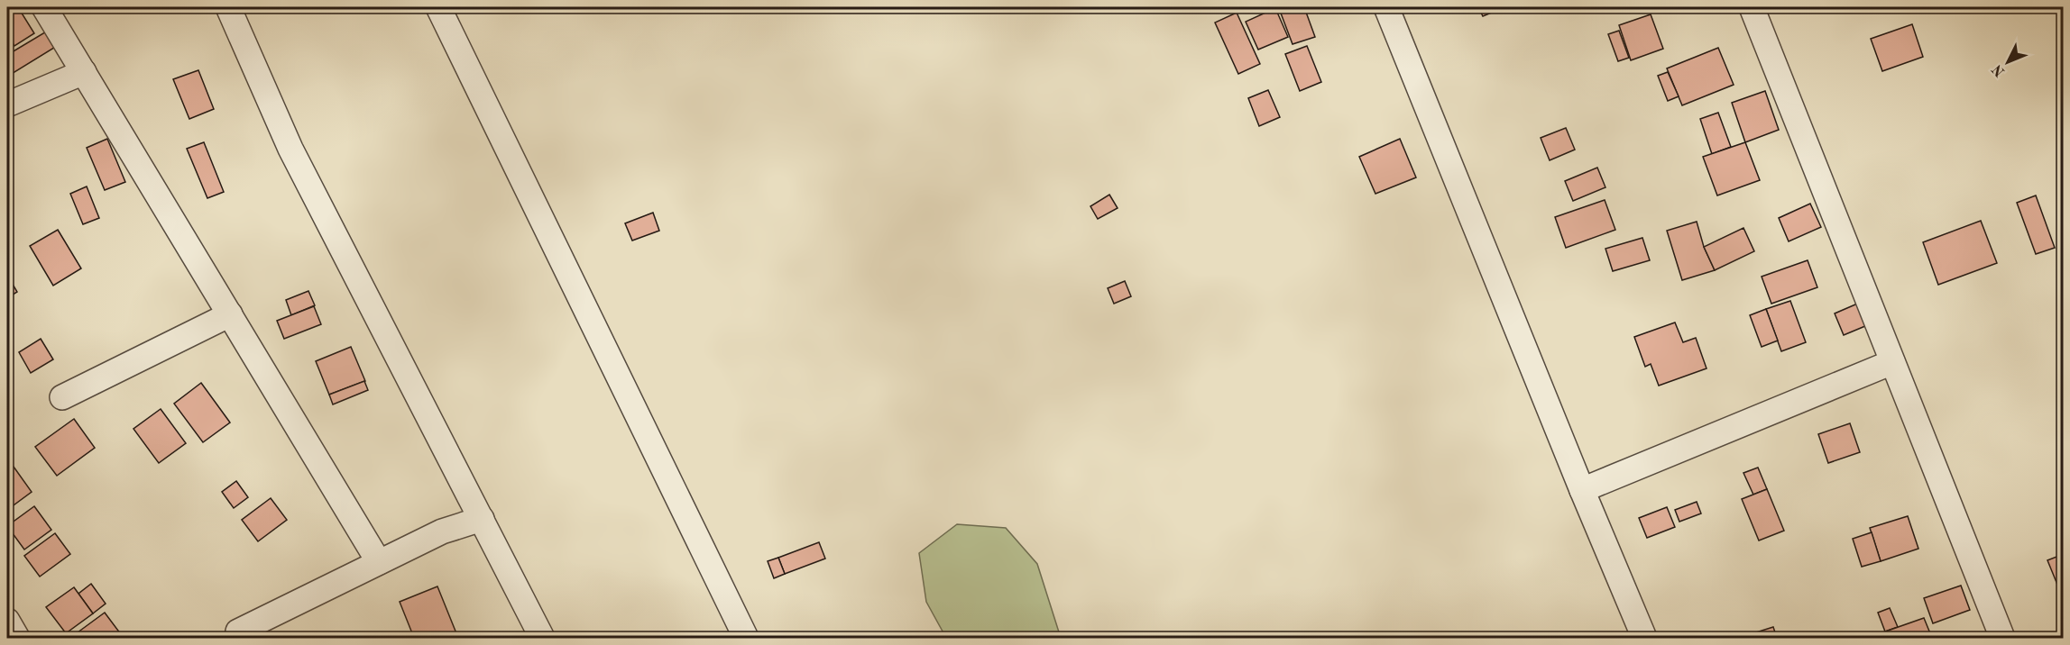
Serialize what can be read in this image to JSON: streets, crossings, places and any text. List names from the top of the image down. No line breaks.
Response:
{"north":"bottom left"}
